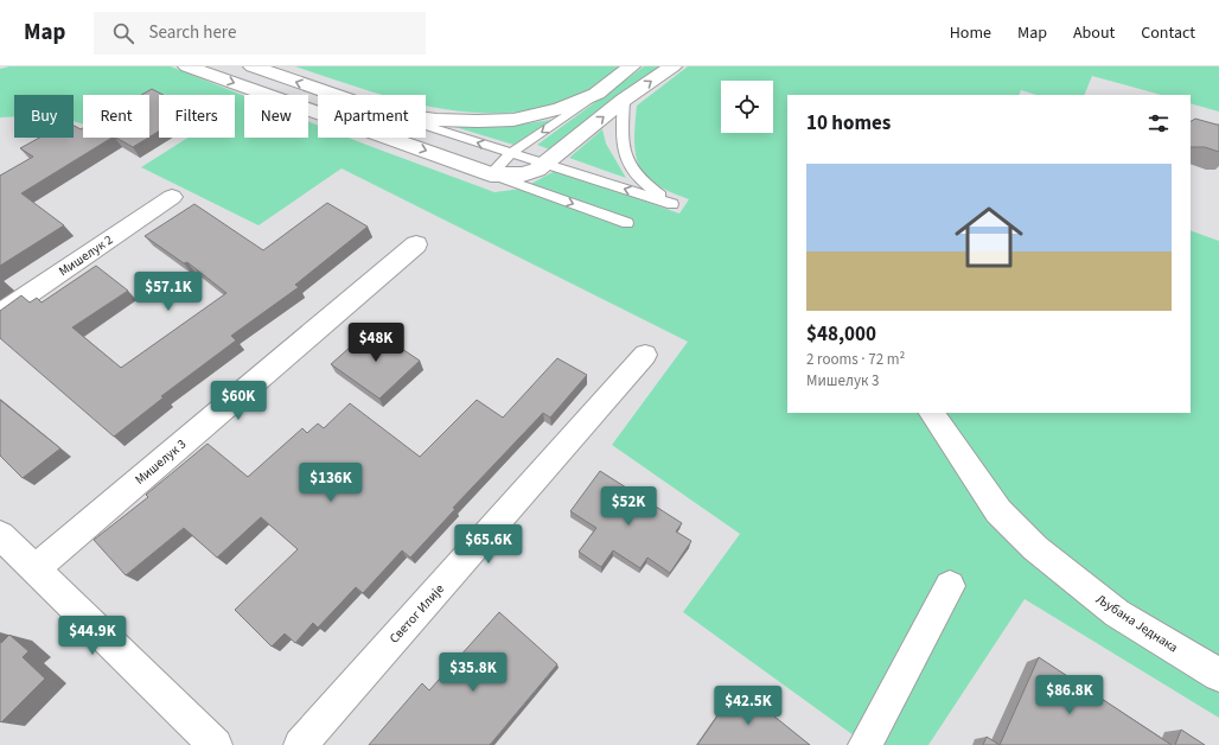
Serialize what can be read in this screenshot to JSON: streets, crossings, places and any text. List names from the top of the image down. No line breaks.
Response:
{"streets":{"main road":["Мишелук 2","Мишелук 3","Светог Илије","Љубана Једнака"]},"page":{"header":"Map","search":"Search here","nav":["Home","Map","About","Contact"],"chip":["Buy","Rent","Filters","New","Apartment"],"heading":"10 homes","list":[{"name":"$48,000","note":"2 rooms · 72 m² · Мишелук 3"}],"price":["$57.1K","$48K","$60K","$136K","$52K","$65.6K","$44.9K","$35.8K","$86.8K","$42.5K"]}}
